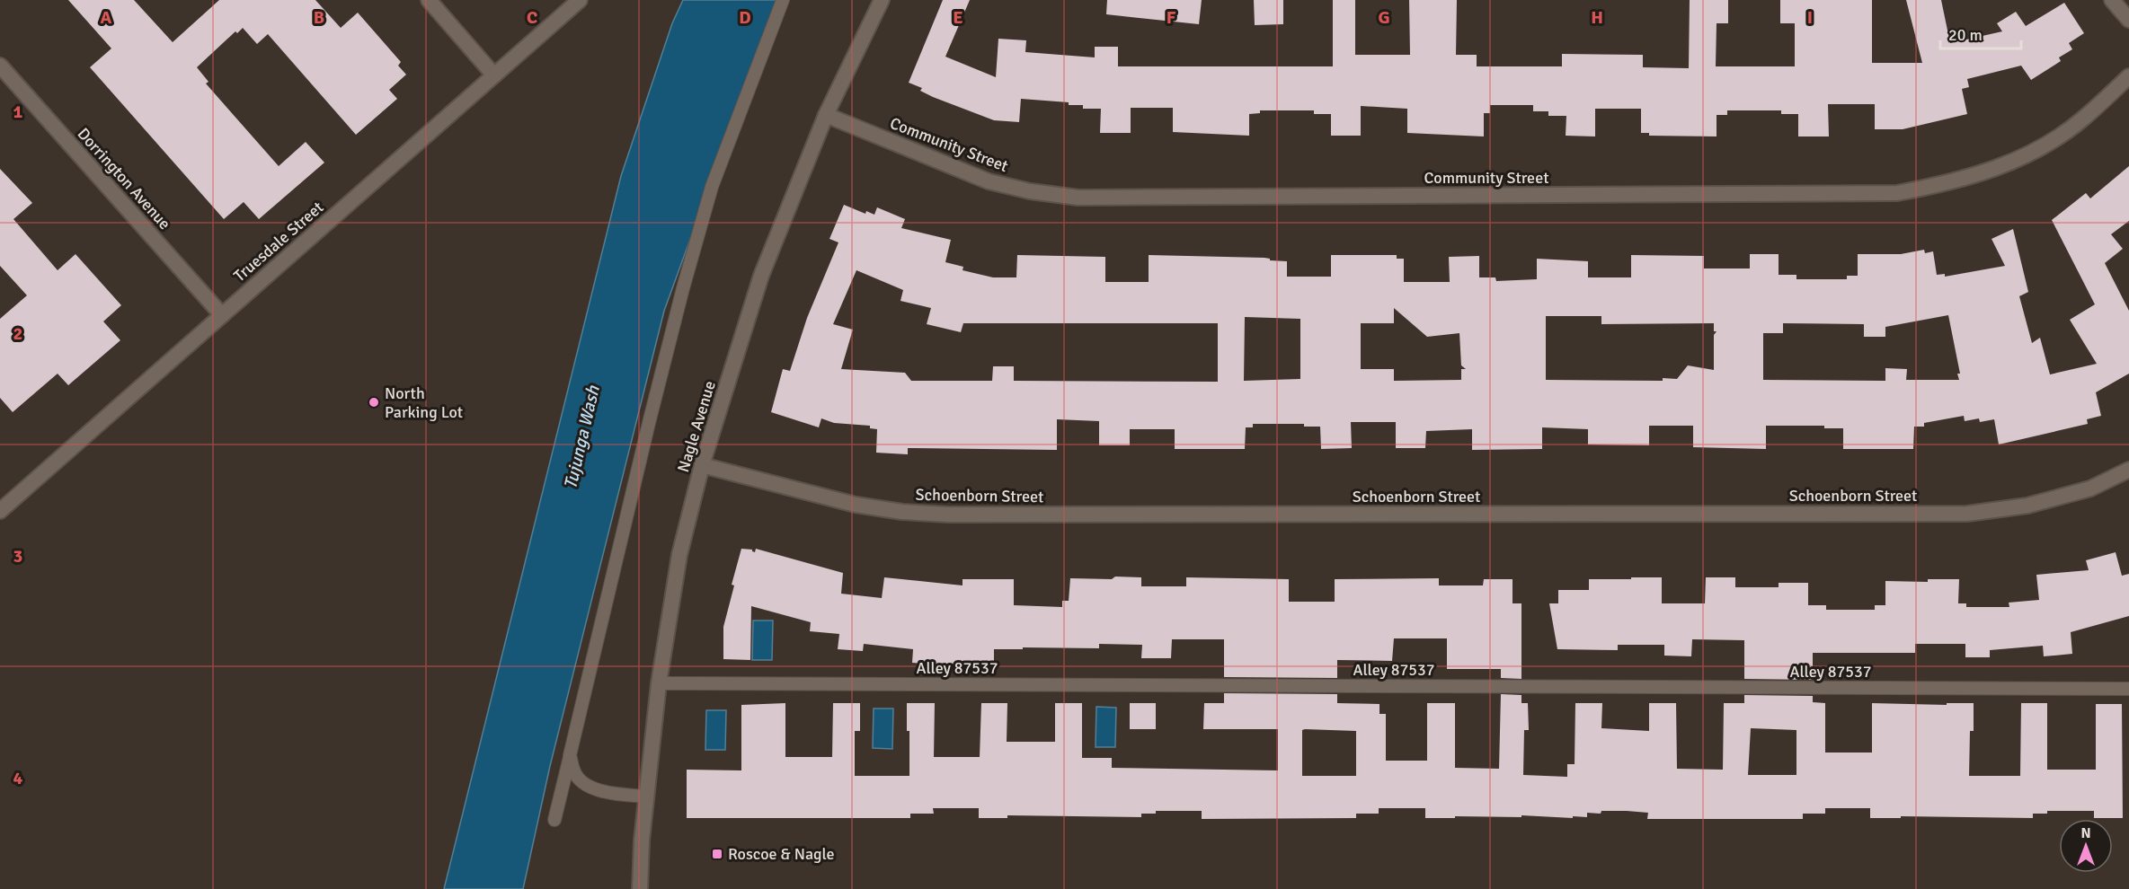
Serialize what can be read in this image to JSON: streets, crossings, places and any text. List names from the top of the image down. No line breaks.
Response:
{"streets":{"street":["Community Street","Dorrington Avenue","Truesdale Street","Nagle Avenue","Schoenborn Street"],"lane":["Alley 87537"]},"crossings":[["Community Street","Nagle Avenue"],["Dorrington Avenue","Truesdale Street"],["Nagle Avenue","Schoenborn Street"],["Nagle Avenue","Alley 87537"]],"water":["Tujunga Wash"],"places":{"other":["North Parking Lot"],"transit":["Roscoe & Nagle"]},"scale_bar":"20 m","north":"top","grid":{"columns":["A","B","C","D","E","F","G","H","I"],"rows":["1","2","3","4"]}}
